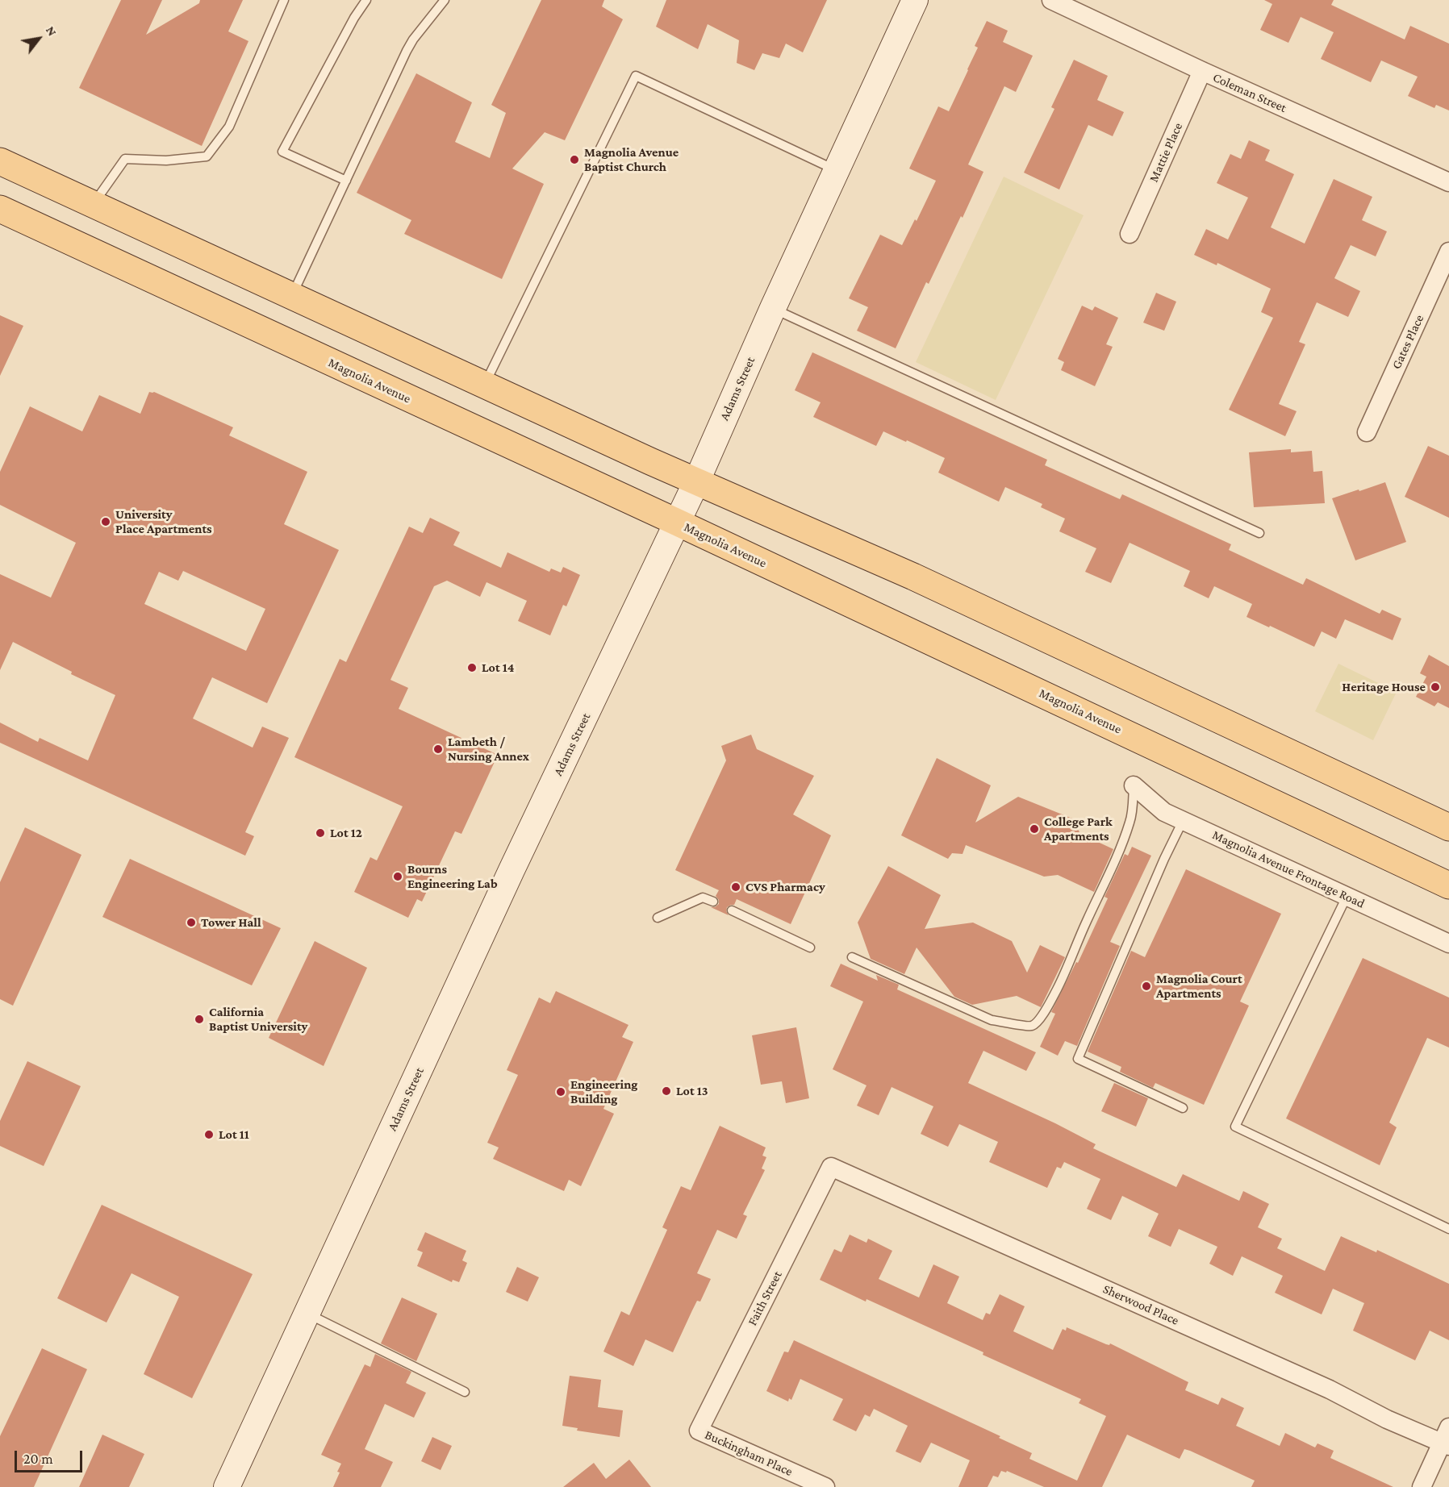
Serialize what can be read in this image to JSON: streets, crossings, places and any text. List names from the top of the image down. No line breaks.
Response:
{"streets":{"main road":["Magnolia Avenue","Adams Street"],"street":["Coleman Street","Mattie Place","Gates Place","Magnolia Avenue Frontage Road","Faith Street","Sherwood Place","Buckingham Place"]},"crossings":[["Coleman Street","Mattie Place"],["Magnolia Avenue","Adams Street"],["Faith Street","Sherwood Place"],["Faith Street","Buckingham Place"]],"places":["Magnolia Avenue Baptist Church","University Place Apartments","Lot 14","Heritage House","Lambeth / Nursing Annex","College Park Apartments","Lot 12","Bourns Engineering Lab","CVS Pharmacy","Tower Hall","Magnolia Court Apartments","California Baptist University","Lot 13","Engineering Building","Lot 11"],"scale_bar":"20 m","north":"top right"}
